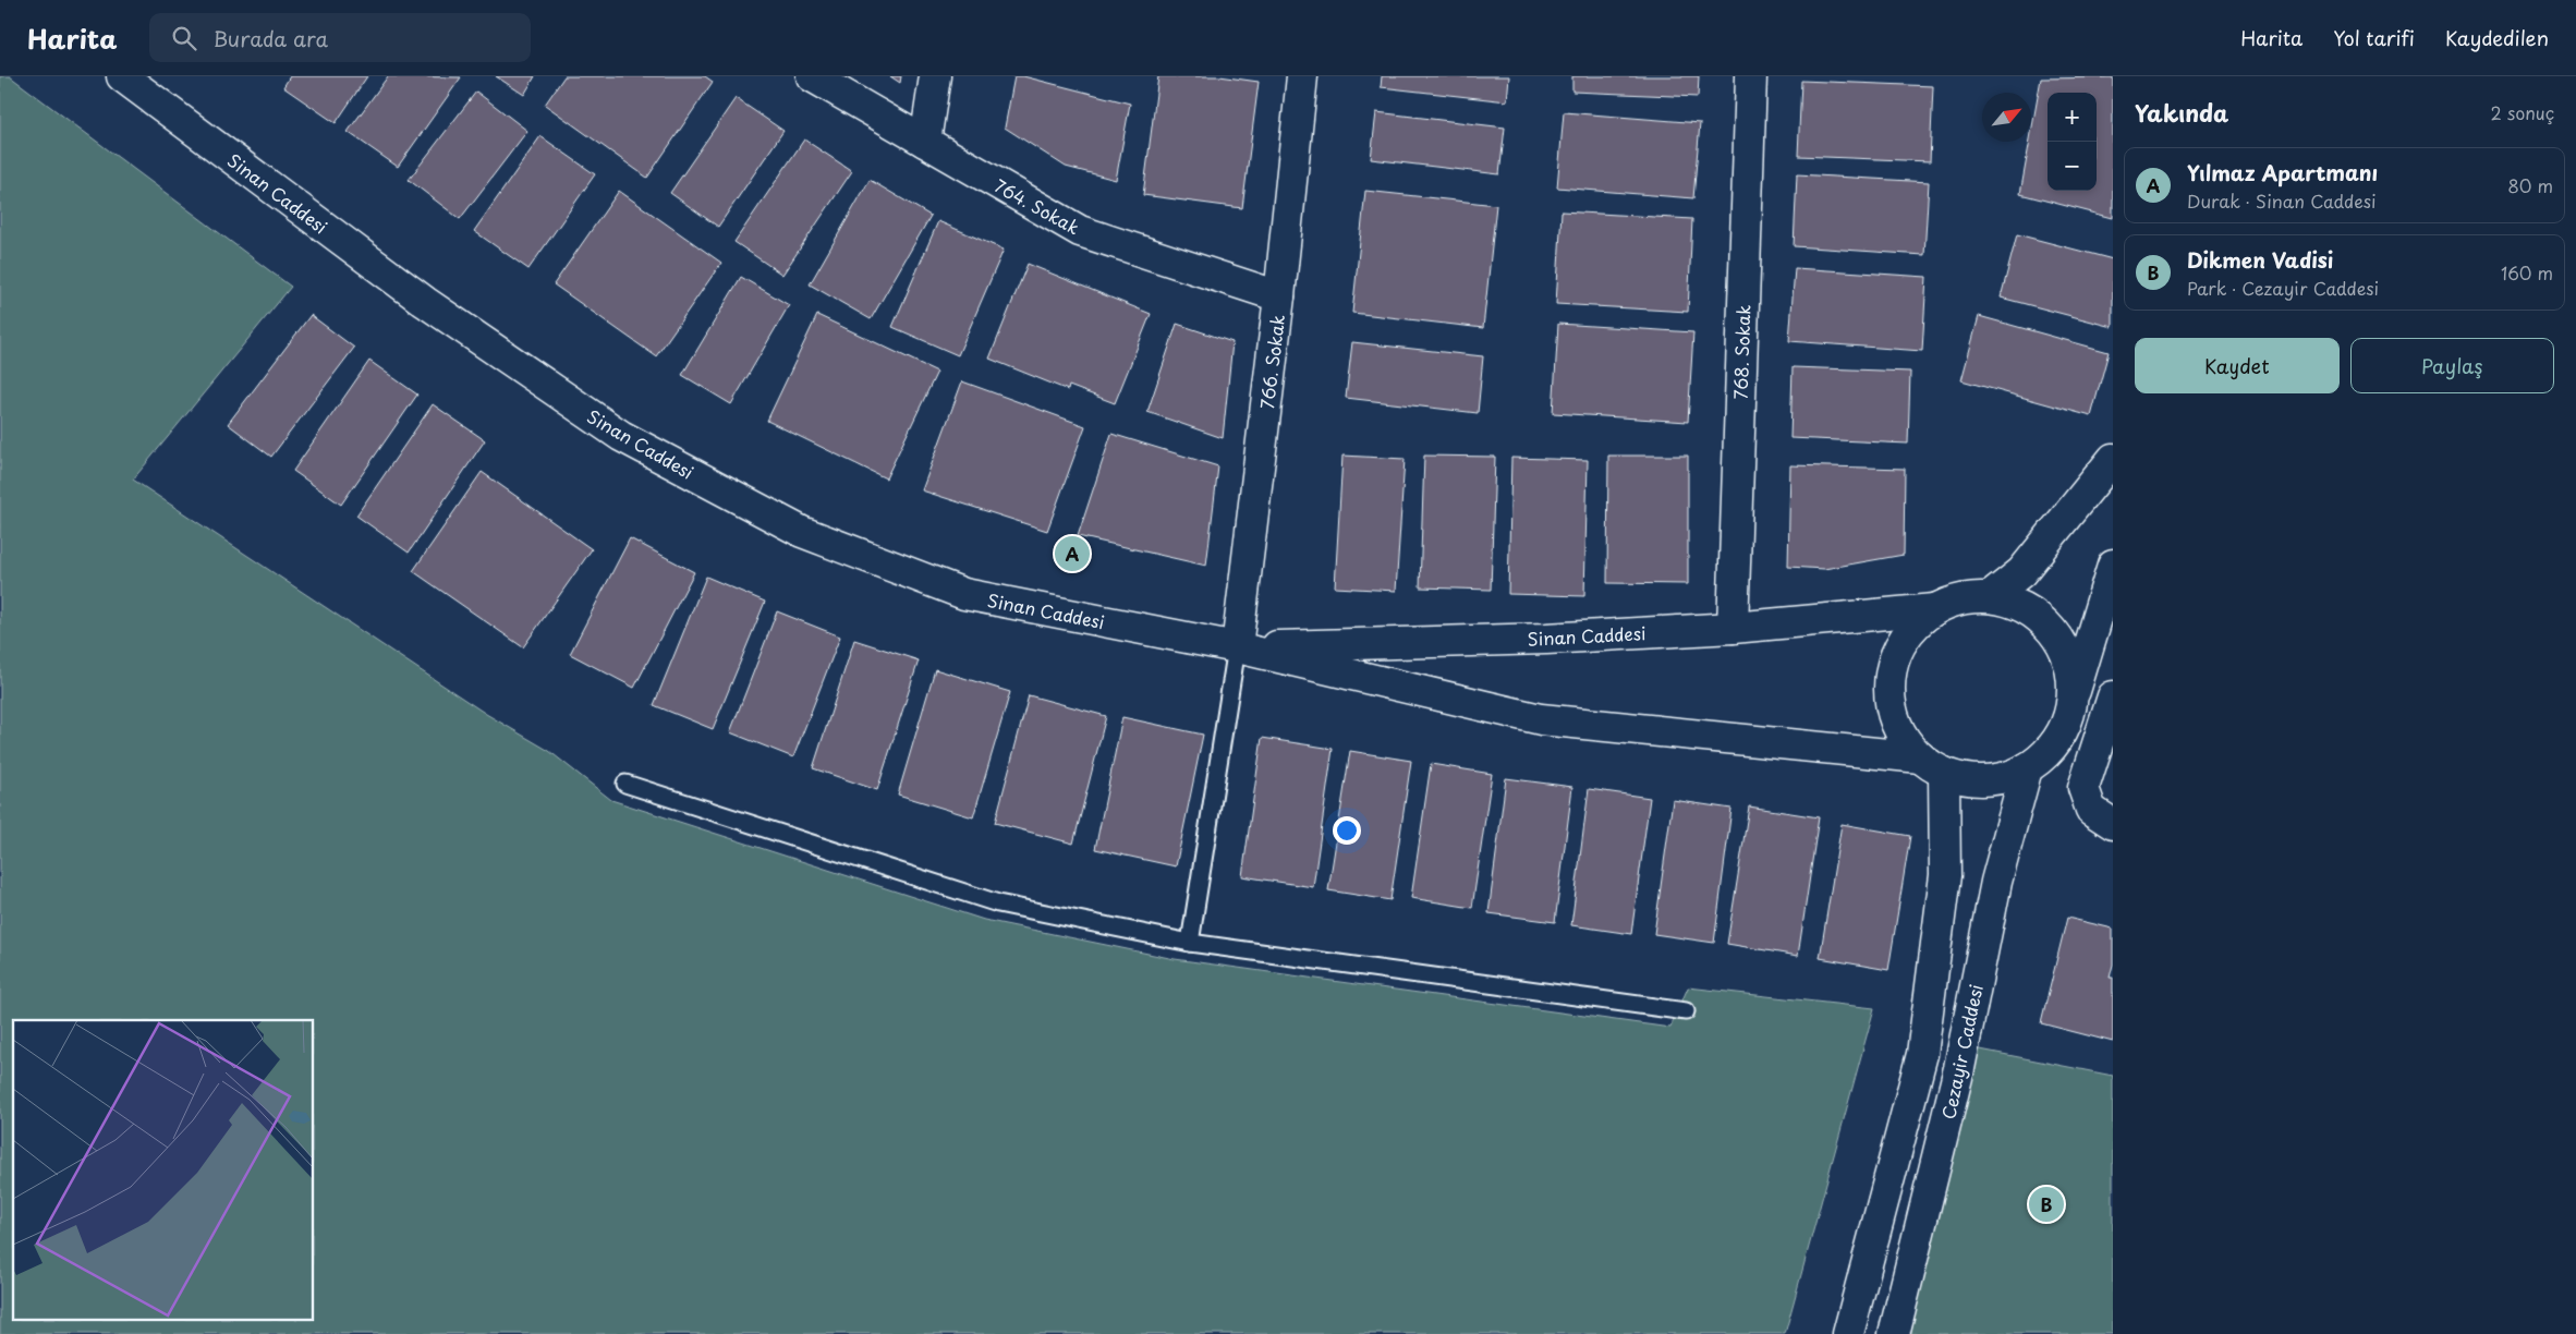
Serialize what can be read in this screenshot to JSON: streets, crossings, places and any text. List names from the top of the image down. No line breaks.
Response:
{"streets":{"main road":["Sinan Caddesi","764. Sokak","768. Sokak","766. Sokak","Cezayir Caddesi"]},"crossings":[["Sinan Caddesi","768. Sokak"],["Sinan Caddesi","766. Sokak"],["Sinan Caddesi","Cezayir Caddesi"],["764. Sokak","766. Sokak"]],"north":"top right","page":{"header":"Harita","search":"Burada ara","nav":["Harita","Yol tarifi","Kaydedilen"],"heading":["Yakında","2 sonuç"],"map_buttons":["+","−"],"list":[{"mark":"A","name":"Yılmaz Apartmanı","note":"Durak · Sinan Caddesi","value":"80 m"},{"mark":"B","name":"Dikmen Vadisi","note":"Park · Cezayir Caddesi","value":"160 m"}],"buttons":["Kaydet","Paylaş"],"pins":["A","B"]}}
